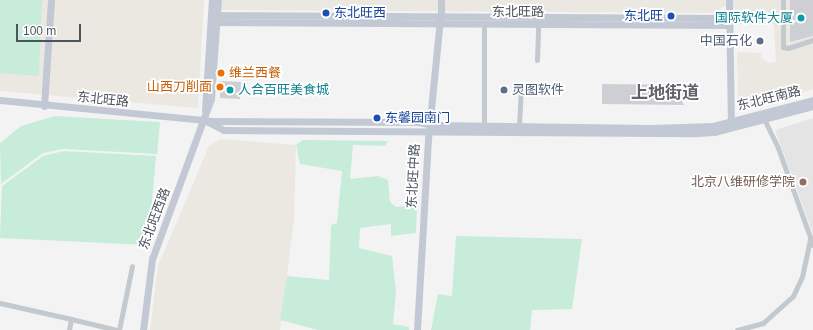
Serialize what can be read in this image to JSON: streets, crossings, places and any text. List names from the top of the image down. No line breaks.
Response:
{"streets":{"street":["东北旺路","东北旺南路","东北旺中路","东北旺西路"]},"crossings":[["东北旺路","东北旺南路"],["东北旺路","东北旺中路"],["东北旺路","东北旺西路"]],"districts":["上地街道"],"places":["东北旺西","东北旺","国际软件大厦","中国石化","维兰西餐","山西刀削面","人合百旺美食城","灵图软件","东馨园南门","北京八维研修学院"],"scale_bar":"100 m"}
